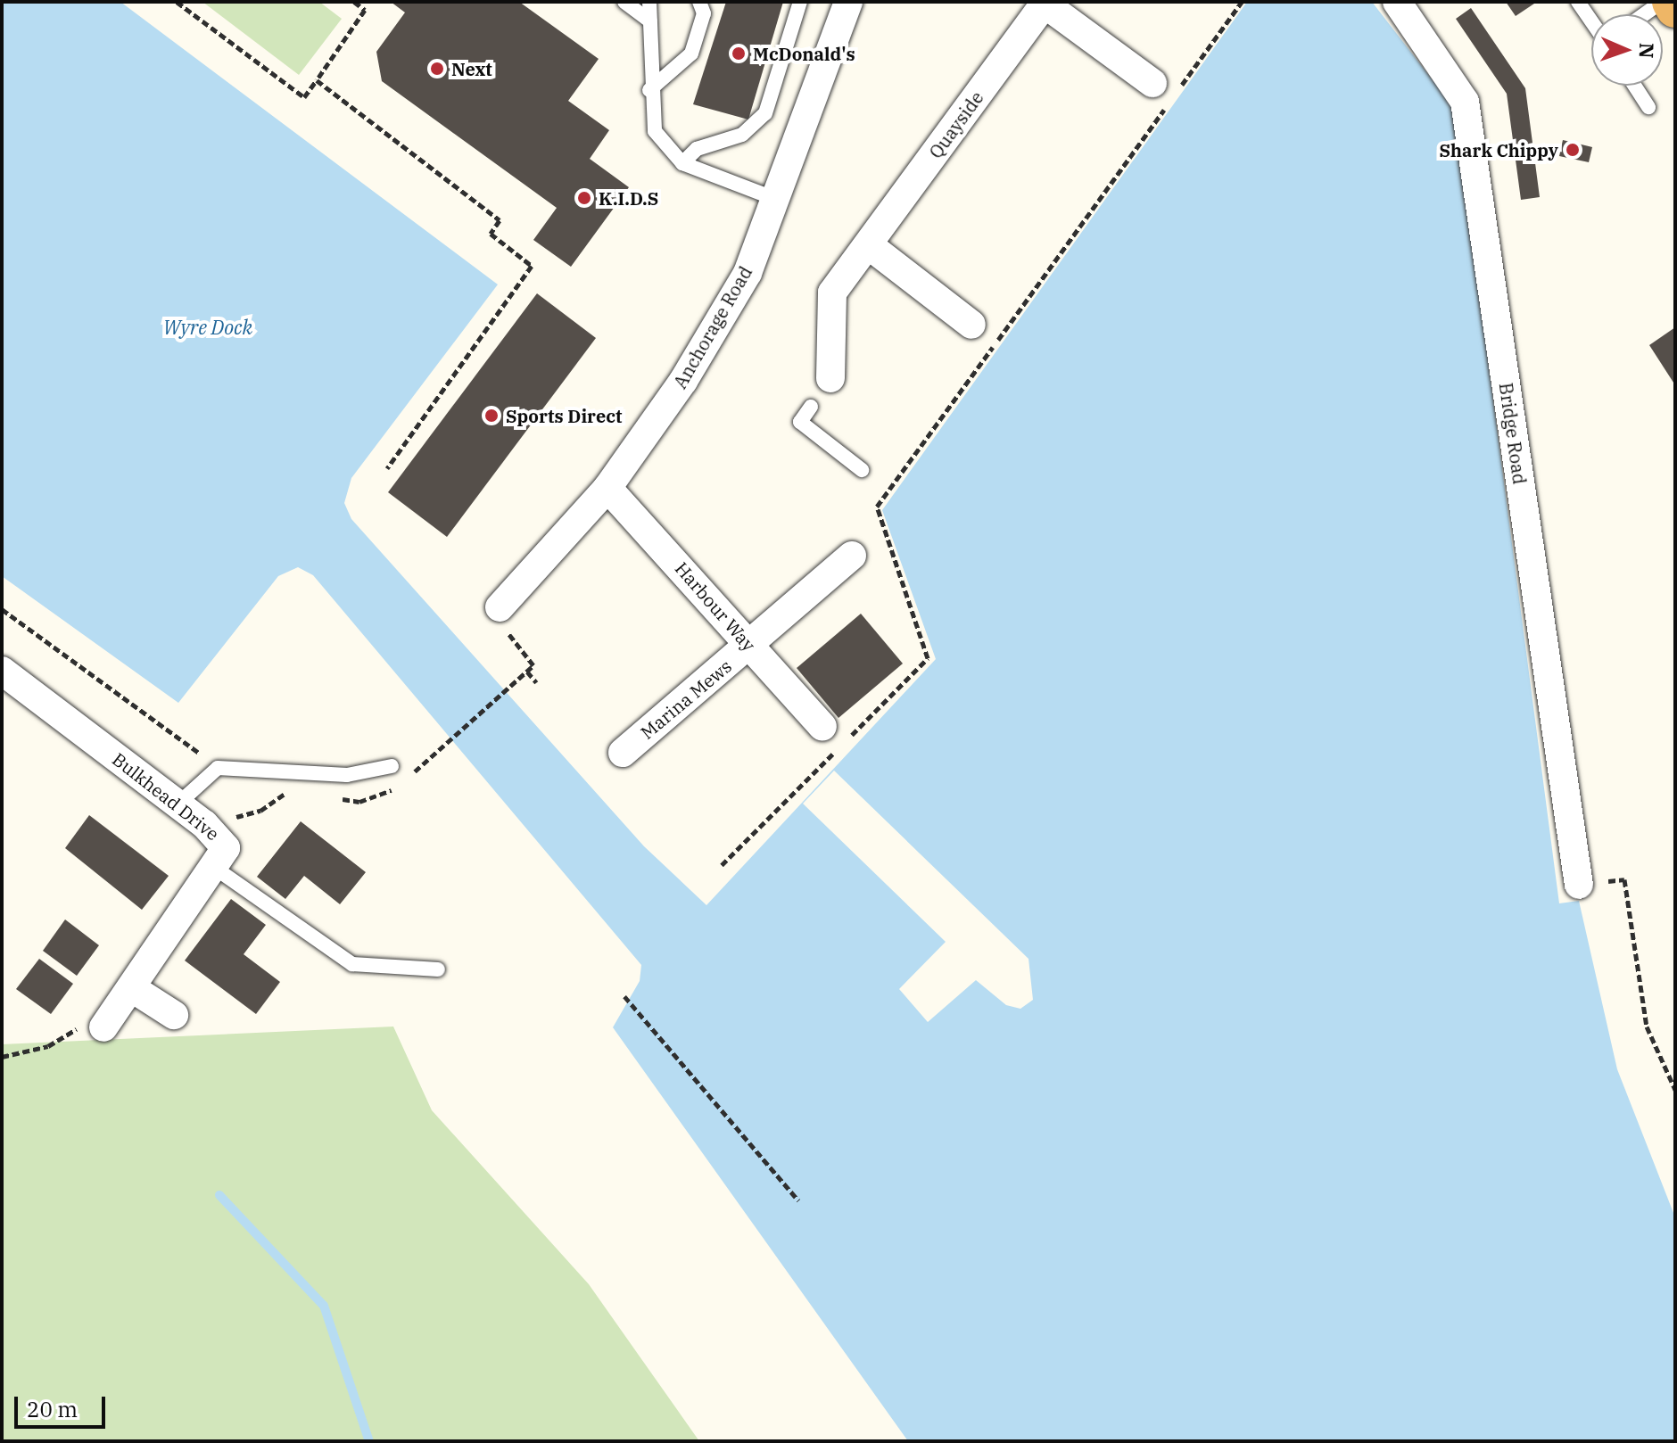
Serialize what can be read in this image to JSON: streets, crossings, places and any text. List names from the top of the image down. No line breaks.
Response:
{"streets":{"street":["Quayside","Anchorage Road","Bridge Road","Harbour Way","Marina Mews","Bulkhead Drive"]},"crossings":[["Anchorage Road","Harbour Way"],["Harbour Way","Marina Mews"]],"water":["Wyre Dock"],"places":["McDonald's","Next","Shark Chippy","K.I.D.S","Sports Direct"],"scale_bar":"20 m","north":"right"}
